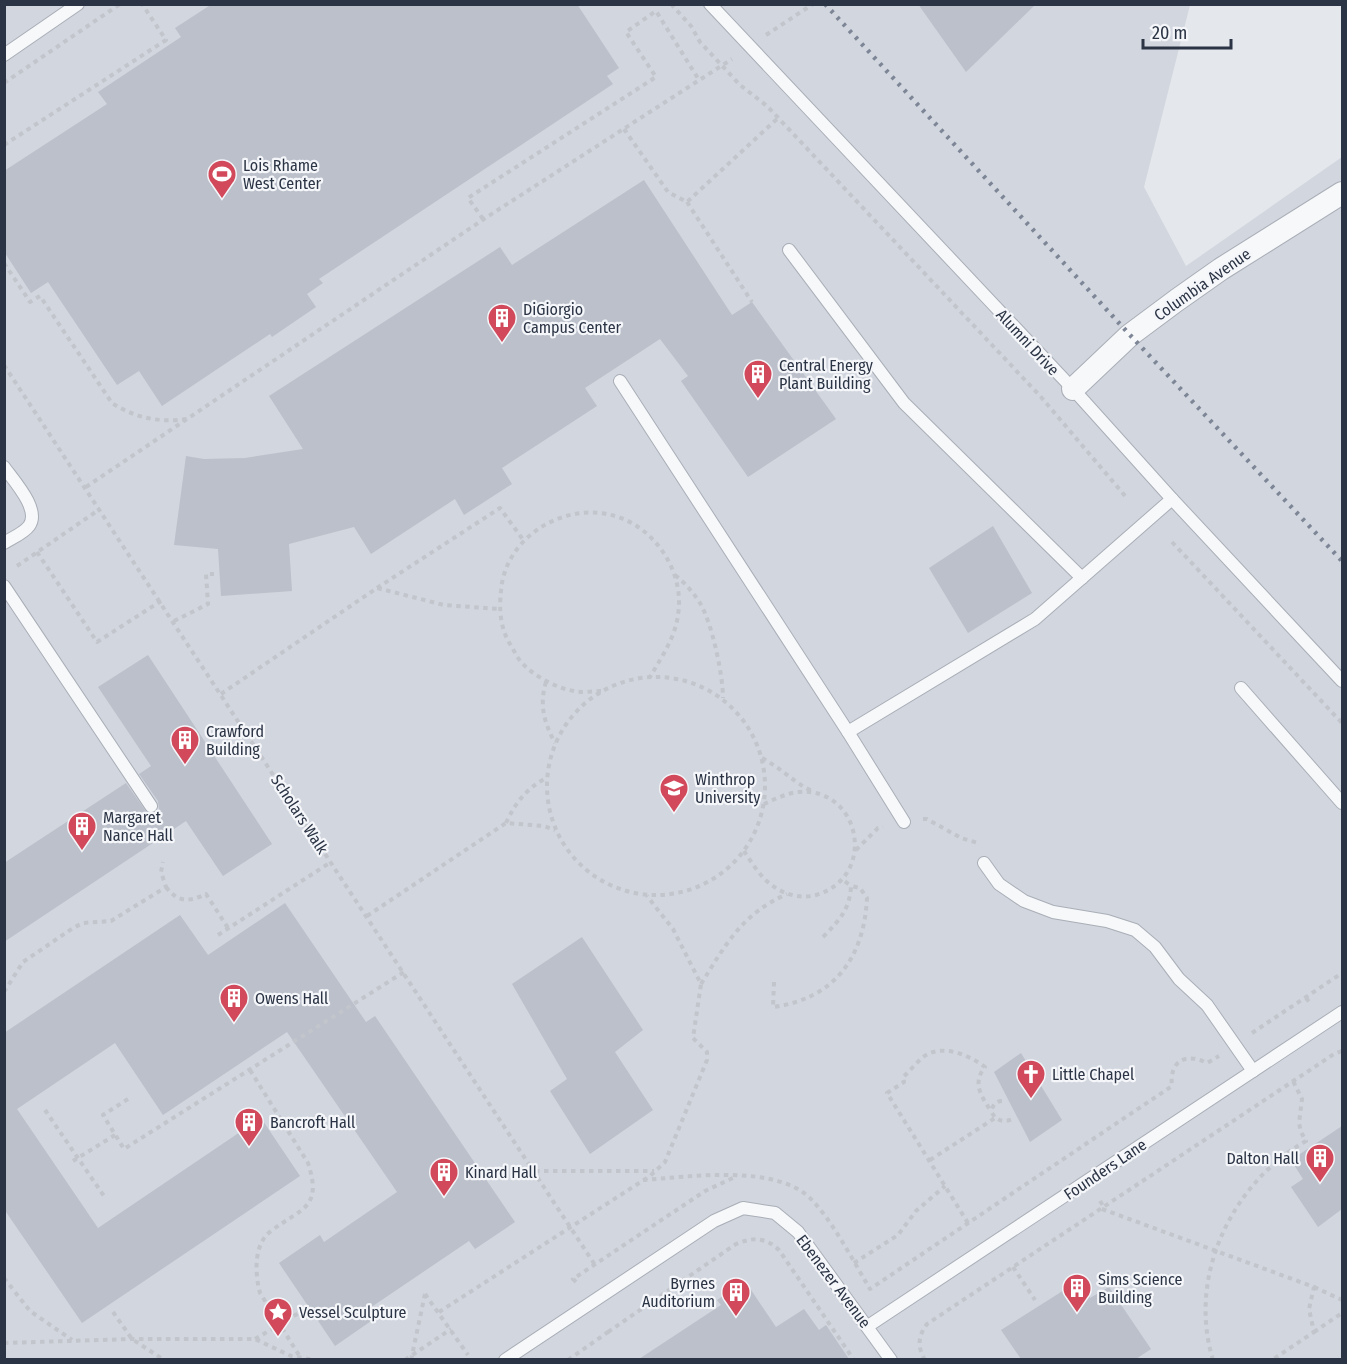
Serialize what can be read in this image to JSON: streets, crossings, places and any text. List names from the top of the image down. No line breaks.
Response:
{"streets":{"street":["Columbia Avenue"],"lane":["Alumni Drive","Founders Lane","Ebenezer Avenue"],"path":["Scholars Walk"]},"crossings":[["Columbia Avenue","Alumni Drive"],["Founders Lane","Ebenezer Avenue"]],"places":{"sports":["Lois Rhame West Center"],"building":["DiGiorgio Campus Center","Central Energy Plant Building","Crawford Building","Margaret Nance Hall","Owens Hall","Bancroft Hall","Dalton Hall","Kinard Hall","Sims Science Building","Byrnes Auditorium"],"school or university":["Winthrop University"],"church":["Little Chapel"],"place":["Vessel Sculpture"]},"scale_bar":"20 m"}
